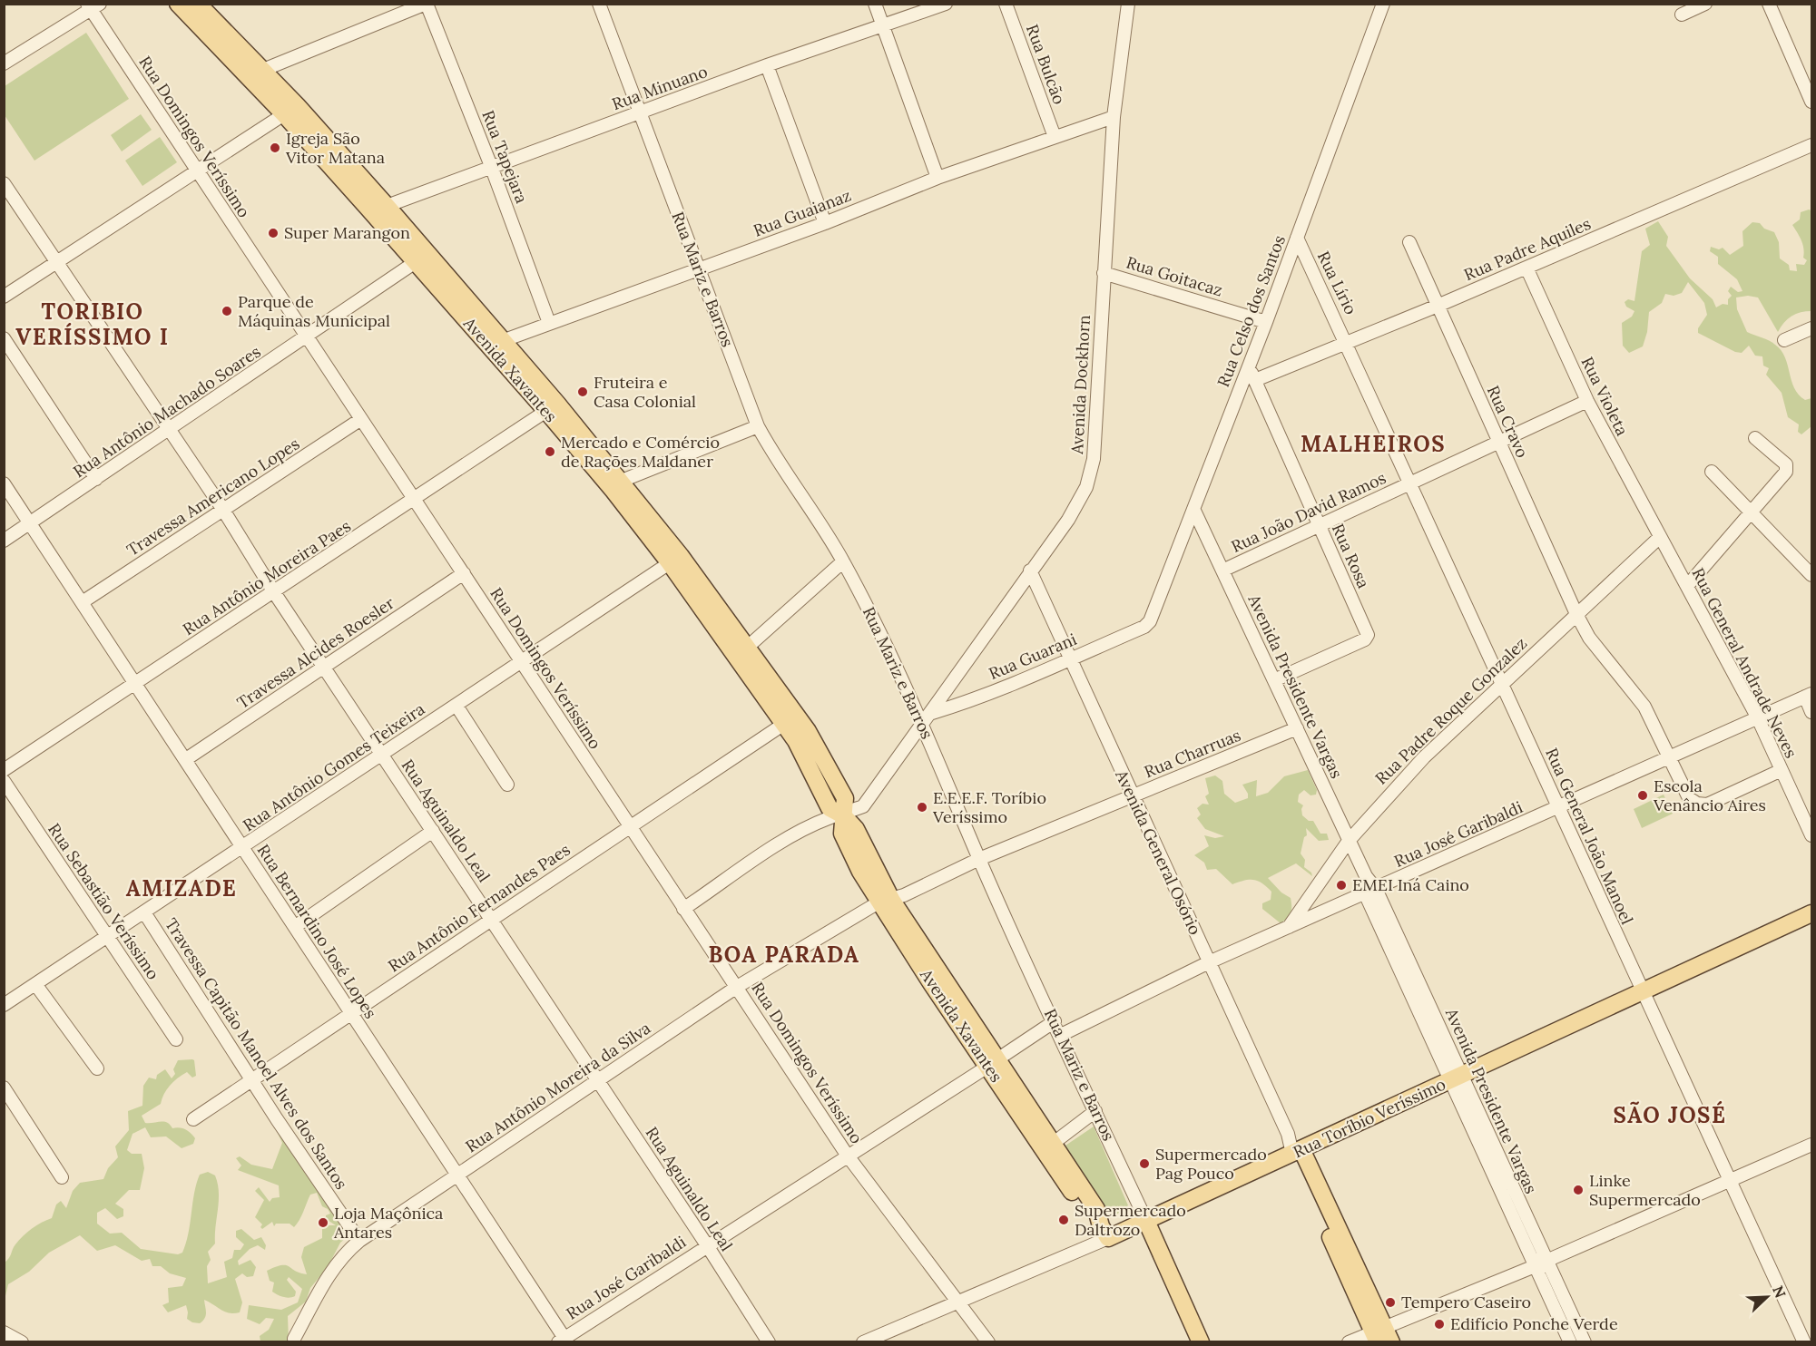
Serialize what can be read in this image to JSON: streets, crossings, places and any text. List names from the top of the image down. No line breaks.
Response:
{"streets":{"main road":["Rua Mariz e Barros","Avenida Xavantes","Avenida General Osório","Rua Toríbio Veríssimo"],"street":["Rua Bulcão","Rua Minuano","Rua Domingos Veríssimo","Rua Tapejara","Rua Guaianaz","Rua Padre Aquiles","Rua Goitacaz","Rua Lírio","Rua Celso dos Santos","Avenida Dockhorn","Rua Violeta","Rua Antônio Machado Soares","Rua Cravo","Travessa Americano Lopes","Rua João David Ramos","Rua Rosa","Rua Antônio Moreira Paes","Travessa Alcides Roesler","Rua Guarani","Rua General Andrade Neves","Avenida Presidente Vargas","Rua Padre Roque Gonzalez","Rua Charruas","Rua Antônio Gomes Teixeira","Rua Aguinaldo Leal","Rua José Garibaldi","Rua General João Manoel","Rua Sebastião Veríssimo","Rua Antônio Fernandes Paes","Rua Bernardino José Lopes","Travessa Capitão Manoel Alves dos Santos","Rua Antônio Moreira da Silva"]},"crossings":[["Rua Bulcão","Rua Guaianaz"],["Rua Minuano","Rua Tapejara"],["Rua Minuano","Rua Mariz e Barros"],["Rua Minuano","Avenida Xavantes"],["Rua Domingos Veríssimo","Avenida Dockhorn"],["Rua Domingos Veríssimo","Rua Antônio Machado Soares"],["Rua Domingos Veríssimo","Travessa Americano Lopes"],["Rua Domingos Veríssimo","Rua Antônio Moreira Paes"],["Rua Domingos Veríssimo","Travessa Alcides Roesler"],["Rua Domingos Veríssimo","Rua Antônio Gomes Teixeira"],["Rua Domingos Veríssimo","Rua José Garibaldi"],["Rua Domingos Veríssimo","Rua Antônio Fernandes Paes"],["Rua Domingos Veríssimo","Rua Antônio Moreira da Silva"],["Rua Domingos Veríssimo","Rua Toríbio Veríssimo"],["Rua Tapejara","Rua Guaianaz"],["Rua Guaianaz","Rua Mariz e Barros"],["Rua Guaianaz","Avenida Xavantes"],["Rua Guaianaz","Avenida Dockhorn"],["Rua Padre Aquiles","Rua Lírio"],["Rua Padre Aquiles","Rua Violeta"],["Rua Padre Aquiles","Rua Cravo"],["Rua Padre Aquiles","Rua Rosa"],["Rua Padre Aquiles","Rua General João Manoel"],["Rua Goitacaz","Rua Celso dos Santos"],["Rua Goitacaz","Avenida Dockhorn"],["Rua Mariz e Barros","Avenida Dockhorn"],["Rua Mariz e Barros","Rua Charruas"],["Rua Mariz e Barros","Rua José Garibaldi"],["Rua Mariz e Barros","Rua Toríbio Veríssimo"],["Rua Lírio","Rua Celso dos Santos"],["Rua Lírio","Rua General João Manoel"],["Rua Celso dos Santos","Rua Rosa"],["Rua Celso dos Santos","Rua Guarani"],["Rua Celso dos Santos","Avenida Presidente Vargas"],["Avenida Xavantes","Avenida Dockhorn"],["Avenida Xavantes","Rua Antônio Machado Soares"],["Avenida Xavantes","Rua Antônio Moreira Paes"],["Avenida Xavantes","Rua Charruas"],["Avenida Xavantes","Rua Antônio Gomes Teixeira"],["Avenida Xavantes","Rua José Garibaldi"],["Avenida Xavantes","Rua Antônio Fernandes Paes"],["Avenida Xavantes","Rua Antônio Moreira da Silva"],["Avenida Xavantes","Rua Toríbio Veríssimo"],["Avenida Dockhorn","Rua Guarani"],["Avenida Dockhorn","Avenida General Osório"],["Rua Violeta","Rua João David Ramos"],["Rua Violeta","Rua General Andrade Neves"],["Rua Violeta","Rua Padre Roque Gonzalez"],["Rua Antônio Machado Soares","Rua Aguinaldo Leal"],["Rua Antônio Machado Soares","Rua Bernardino José Lopes"],["Rua Cravo","Rua João David Ramos"],["Rua Cravo","Rua General Andrade Neves"],["Rua Cravo","Rua Padre Roque Gonzalez"],["Rua Cravo","Rua José Garibaldi"],["Travessa Americano Lopes","Rua Aguinaldo Leal"],["Travessa Americano Lopes","Rua Bernardino José Lopes"],["Rua João David Ramos","Rua Rosa"],["Rua João David Ramos","Avenida Presidente Vargas"],["Rua João David Ramos","Rua General João Manoel"],["Rua Rosa","Avenida Presidente Vargas"],["Rua Antônio Moreira Paes","Rua Aguinaldo Leal"],["Rua Antônio Moreira Paes","Rua Bernardino José Lopes"],["Travessa Alcides Roesler","Rua Aguinaldo Leal"],["Travessa Alcides Roesler","Rua Bernardino José Lopes"],["Rua Guarani","Avenida General Osório"],["Rua General Andrade Neves","Rua Padre Roque Gonzalez"],["Rua General Andrade Neves","Rua José Garibaldi"],["Avenida Presidente Vargas","Rua Padre Roque Gonzalez"],["Avenida Presidente Vargas","Rua Charruas"],["Avenida Presidente Vargas","Rua José Garibaldi"],["Avenida Presidente Vargas","Rua Toríbio Veríssimo"],["Rua Padre Roque Gonzalez","Rua José Garibaldi"],["Rua Padre Roque Gonzalez","Rua General João Manoel"],["Rua Charruas","Avenida General Osório"],["Rua Charruas","Rua Antônio Moreira da Silva"],["Rua Antônio Gomes Teixeira","Rua Aguinaldo Leal"],["Rua Antônio Gomes Teixeira","Rua Sebastião Veríssimo"],["Rua Antônio Gomes Teixeira","Rua Bernardino José Lopes"],["Rua Antônio Gomes Teixeira","Travessa Capitão Manoel Alves dos Santos"],["Rua Aguinaldo Leal","Rua José Garibaldi"],["Rua Aguinaldo Leal","Rua Antônio Fernandes Paes"],["Rua Aguinaldo Leal","Rua Antônio Moreira da Silva"],["Rua José Garibaldi","Rua General João Manoel"],["Rua José Garibaldi","Avenida General Osório"],["Rua José Garibaldi","Rua Bernardino José Lopes"],["Rua General João Manoel","Rua Toríbio Veríssimo"],["Avenida General Osório","Rua Toríbio Veríssimo"],["Rua Antônio Fernandes Paes","Rua Bernardino José Lopes"],["Rua Antônio Fernandes Paes","Travessa Capitão Manoel Alves dos Santos"],["Rua Bernardino José Lopes","Rua Antônio Moreira da Silva"],["Travessa Capitão Manoel Alves dos Santos","Rua Antônio Moreira da Silva"]],"districts":["TORIBIO VERÍSSIMO I","MALHEIROS","AMIZADE","BOA PARADA","SÃO JOSÉ"],"places":["Igreja São Vitor Matana","Super Marangon","Parque de Máquinas Municipal","Fruteira e Casa Colonial","Mercado e Comércio de Rações Maldaner","Escola Venâncio Aires","E.E.E.F. Toríbio Veríssimo","EMEI Iná Caino","Supermercado Pag Pouco","Linke Supermercado","Supermercado Daltrozo","Loja Maçônica Antares","Tempero Caseiro","Edifício Ponche Verde"],"north":"top right"}
